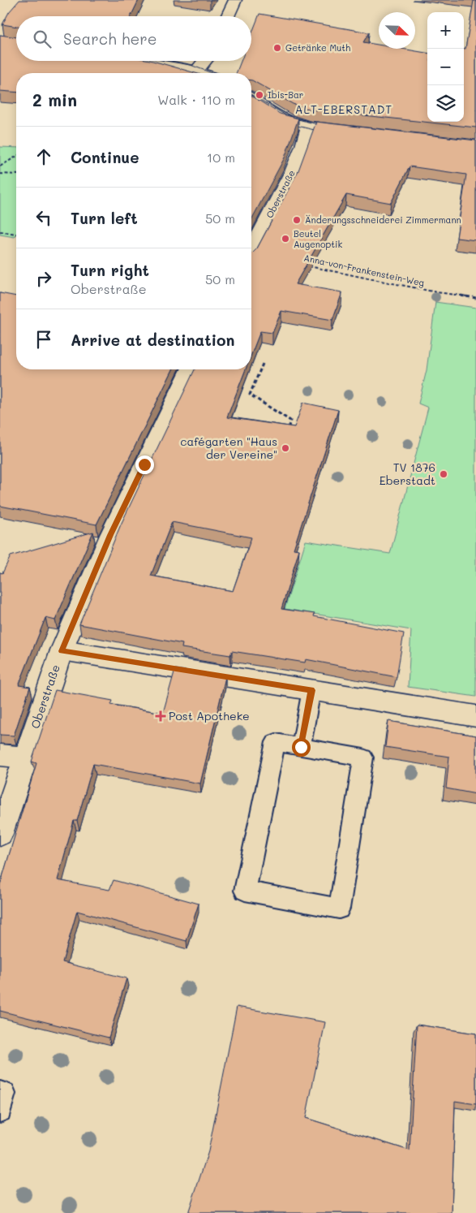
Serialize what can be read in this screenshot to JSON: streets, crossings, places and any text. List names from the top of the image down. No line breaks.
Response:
{"streets":{"street":["Oberstraße"],"path":["Anna-von-Frankenstein-Weg"]},"districts":["ALT-EBERSTADT"],"places":{"other":["Getränke Muth","Ibis-Bar","Änderungsschneiderei Zimmermann","Beutel Augenoptik","cafégarten \"Haus der Vereine\"","TV 1876 Eberstadt"],"health":["Post Apotheke"]},"north":"bottom right","page":{"map_buttons":["+","−"],"search":"Search here","heading":["2 min","Walk · 110 m"],"list":[["Continue","10 m"],["Turn left","50 m"],["Turn right","Oberstraße","50 m"],"Arrive at destination"]}}
